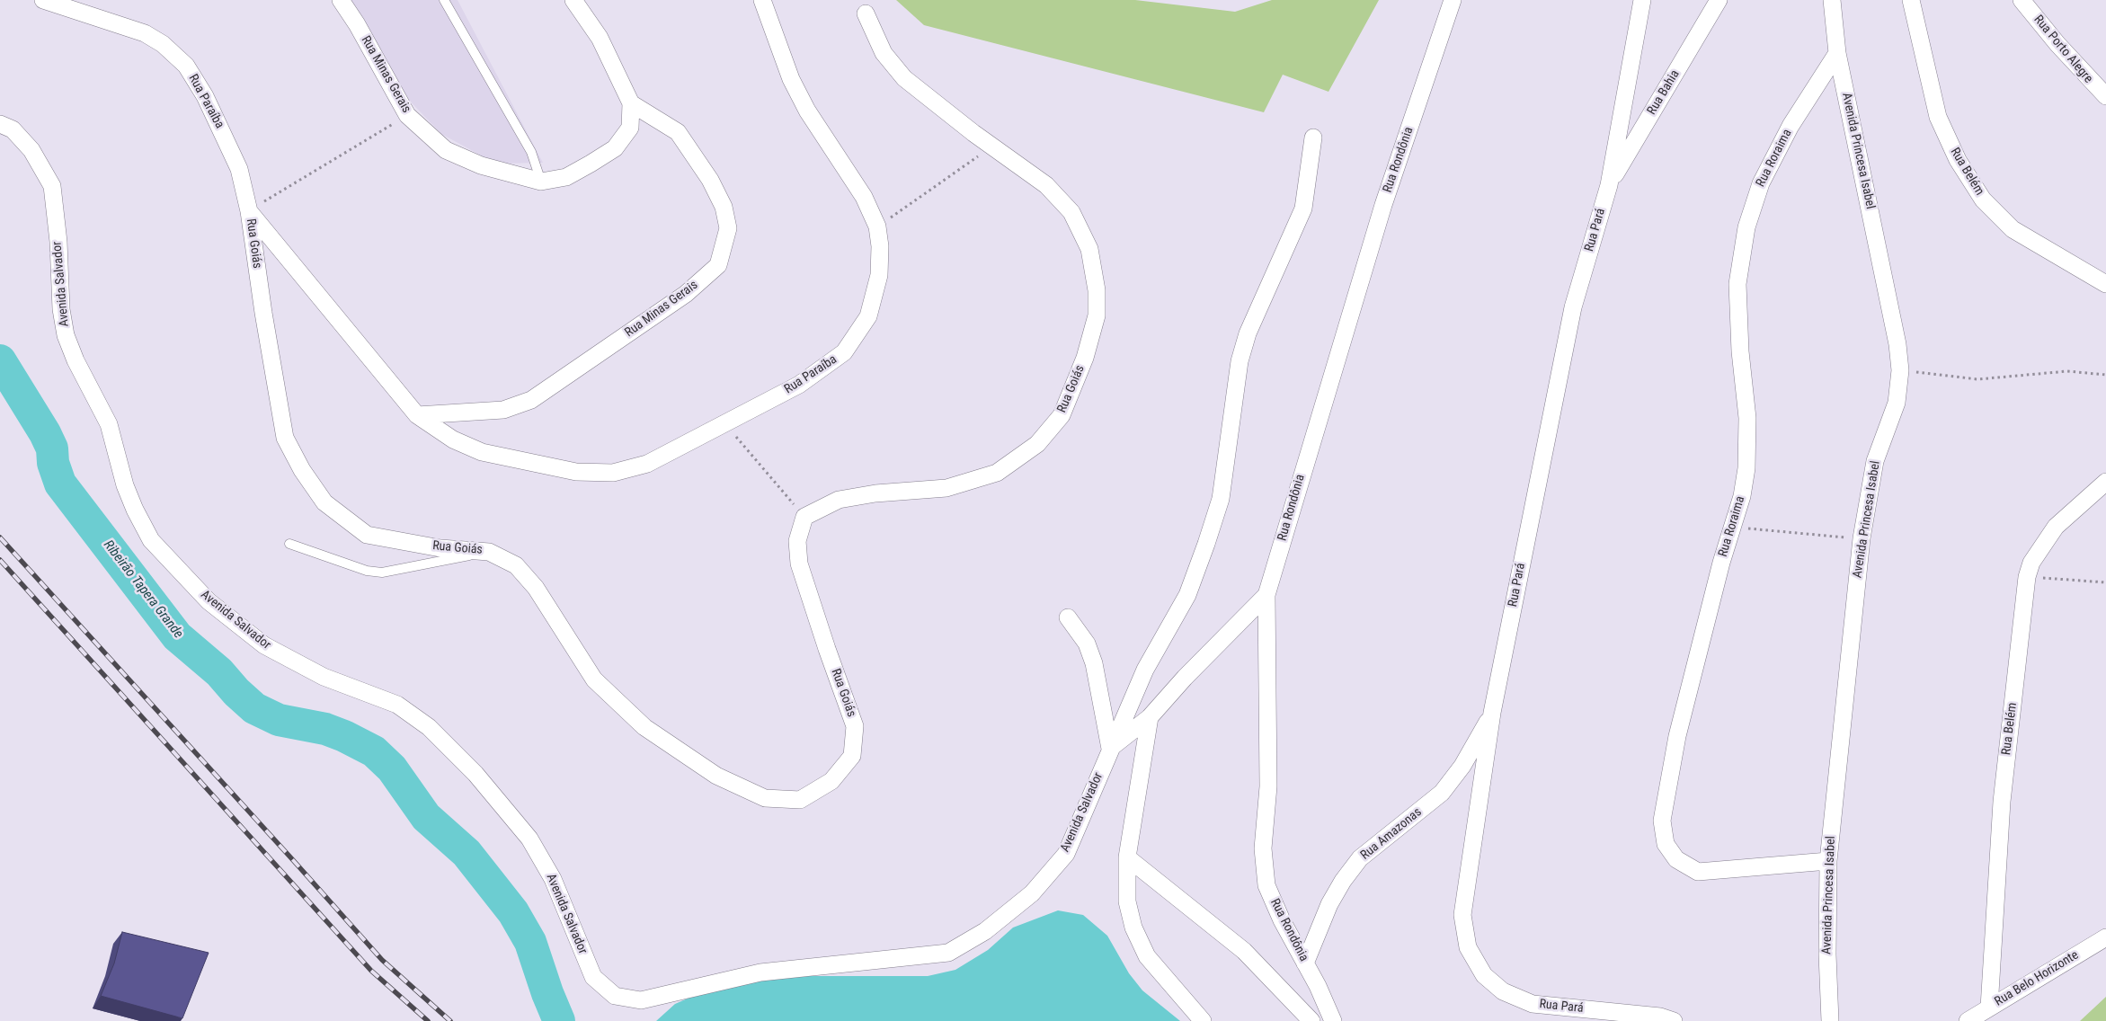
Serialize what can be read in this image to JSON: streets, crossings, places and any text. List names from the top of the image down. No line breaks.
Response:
{"streets":{"street":["Rua Porto Alegre","Rua Minas Gerais","Rua Bahia","Rua Paraíba","Avenida Princesa Isabel","Rua Roraima","Rua Rondônia","Rua Belém","Rua Pará","Rua Goiás","Avenida Salvador","Rua Amazonas","Rua Belo Horizonte"]},"crossings":[["Rua Minas Gerais","Rua Paraíba"],["Rua Bahia","Rua Pará"],["Rua Paraíba","Rua Goiás"],["Avenida Princesa Isabel","Rua Roraima"],["Rua Rondônia","Avenida Salvador"],["Rua Rondônia","Rua Amazonas"],["Rua Belém","Rua Belo Horizonte"],["Rua Pará","Rua Amazonas"]],"water":["Ribeirão Tapera Grande"]}
